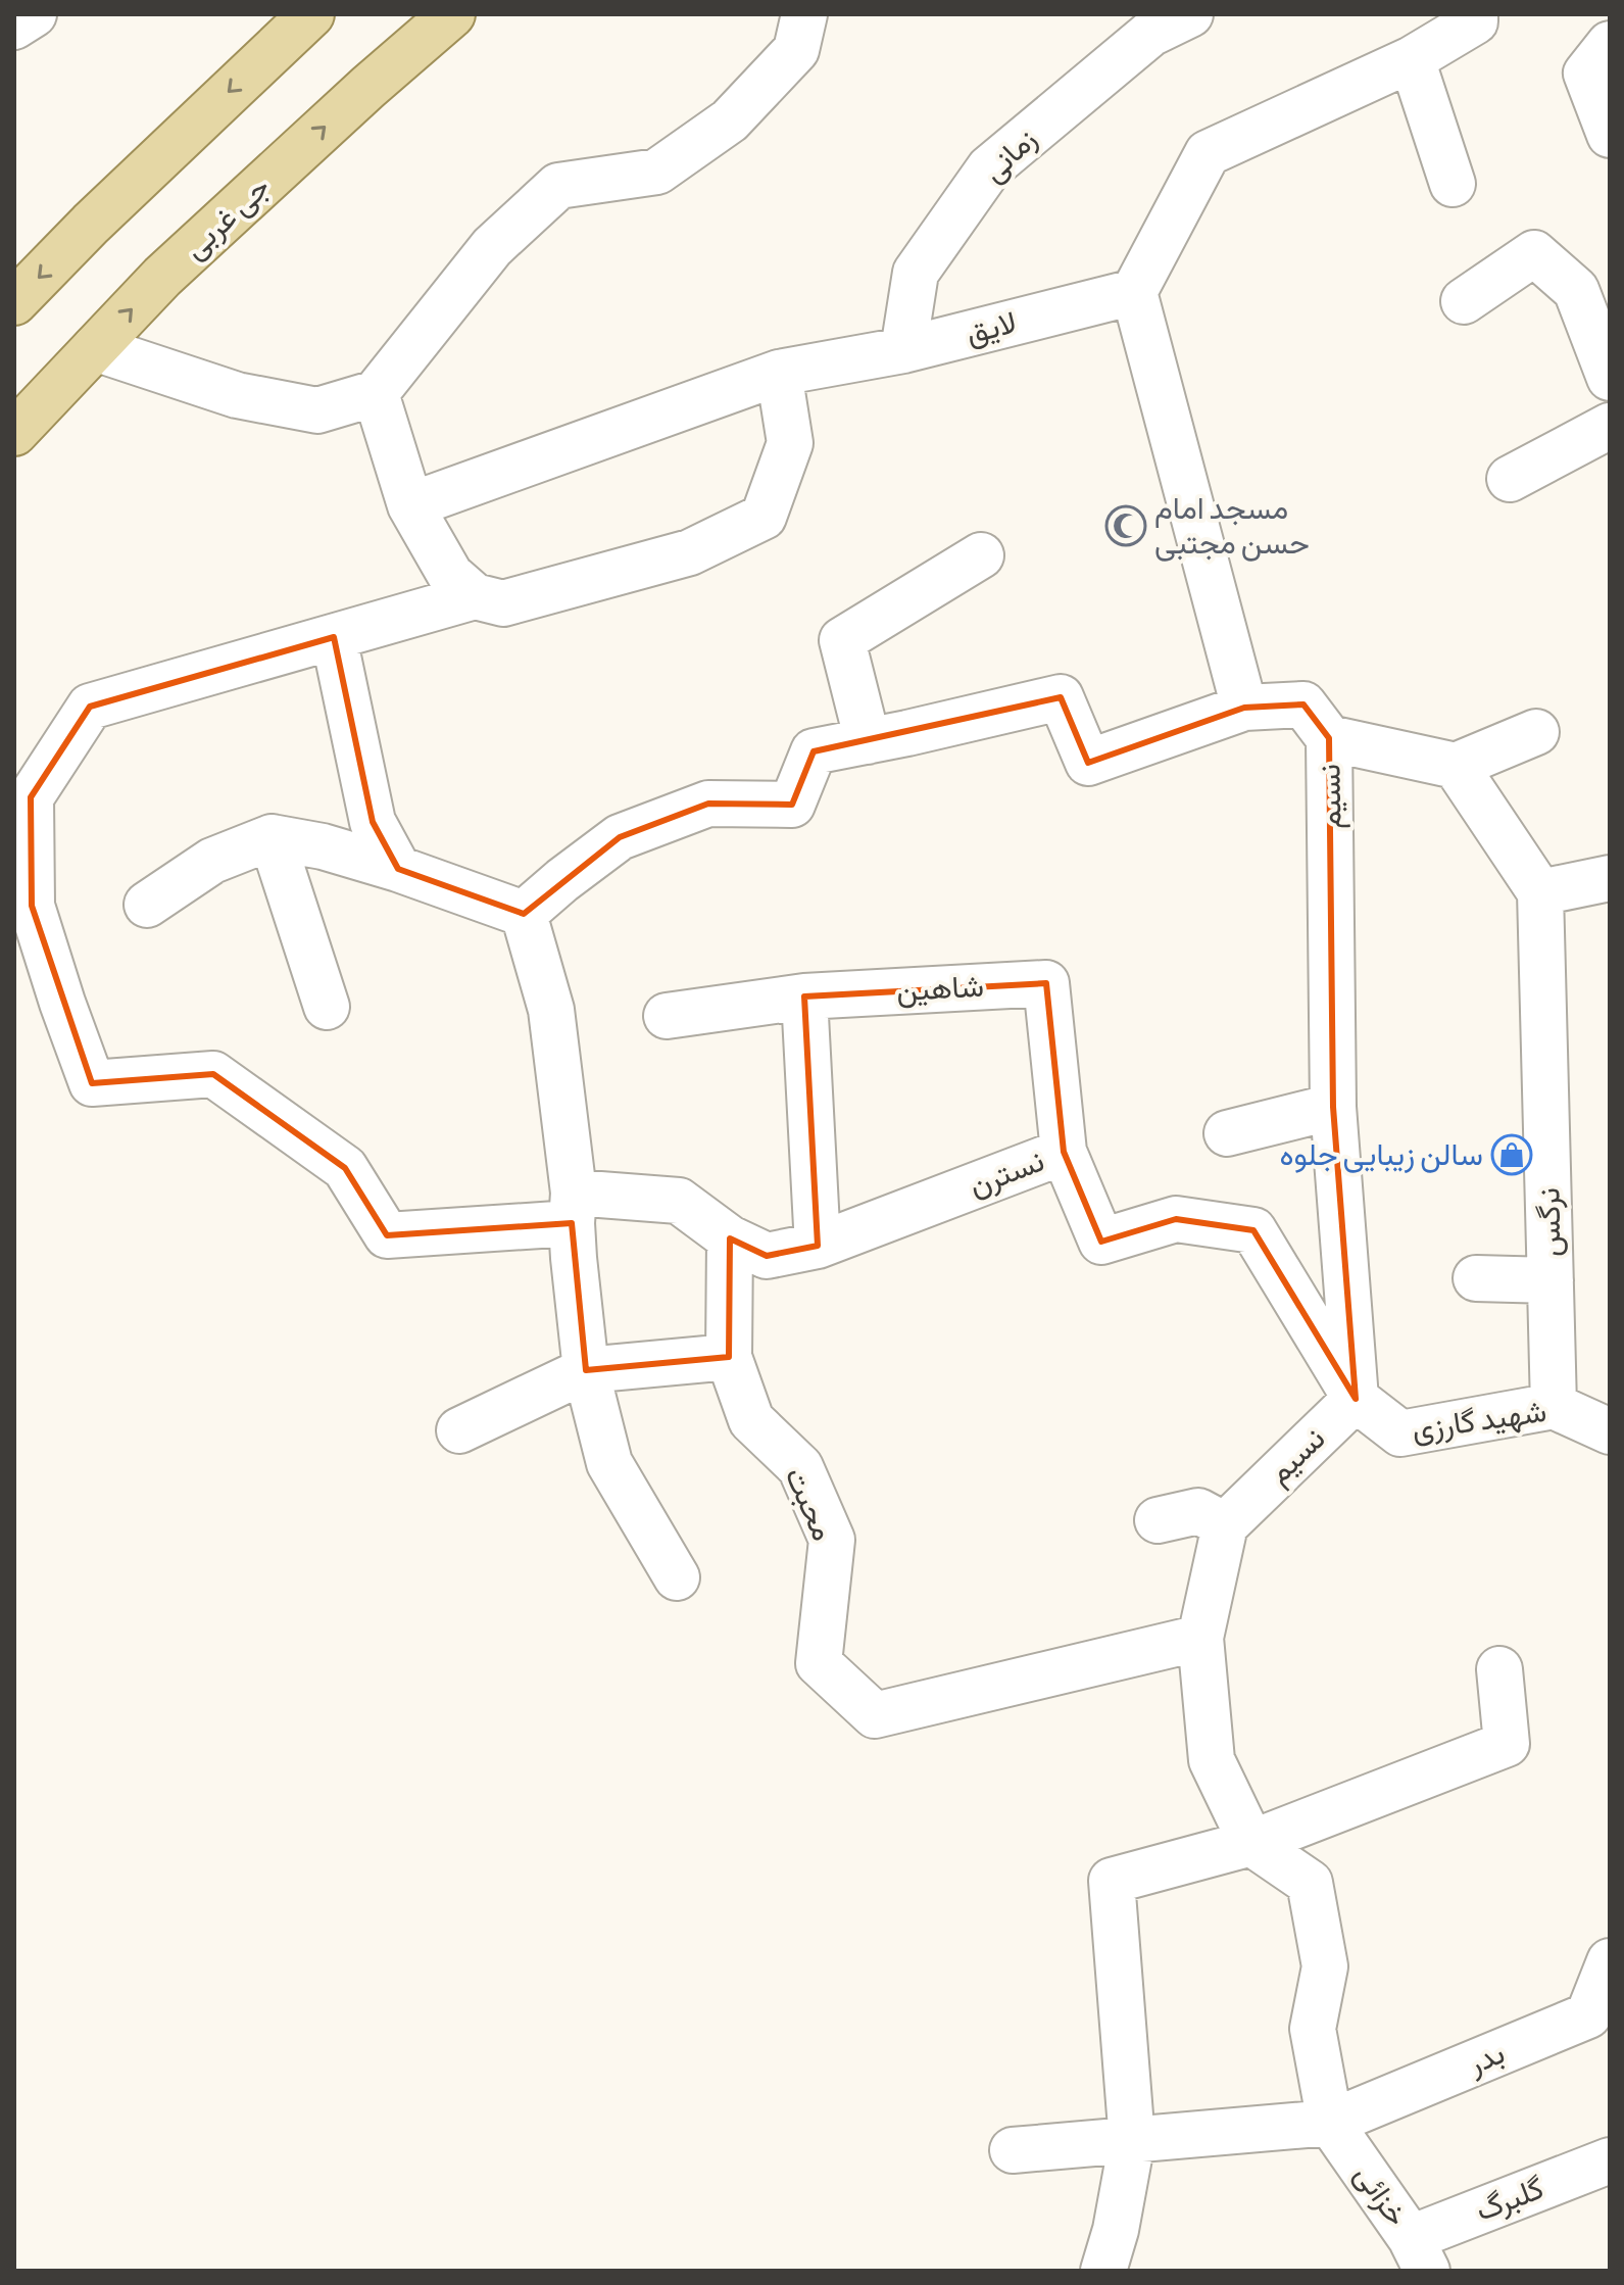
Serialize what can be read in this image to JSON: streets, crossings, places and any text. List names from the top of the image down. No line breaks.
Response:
{"streets":{"main road":["جی غربی"],"street":["زمانی","لایق","نسیم","شاهین","نسترن","نرگس","شهید گارزی","محبت","بدر","خزائی","گلبرگ"]},"crossings":[["زمانی","لایق"],["نسیم","نسترن"],["نسیم","شهید گارزی"],["شاهین","نسترن"],["نسترن","شهید گارزی"],["نسترن","محبت"],["نرگس","شهید گارزی"],["بدر","خزائی"],["خزائی","گلبرگ"]],"places":{"mosque":["مسجد امام حسن مجتبی"],"shop":["سالن زیبایی جلوه"]}}
